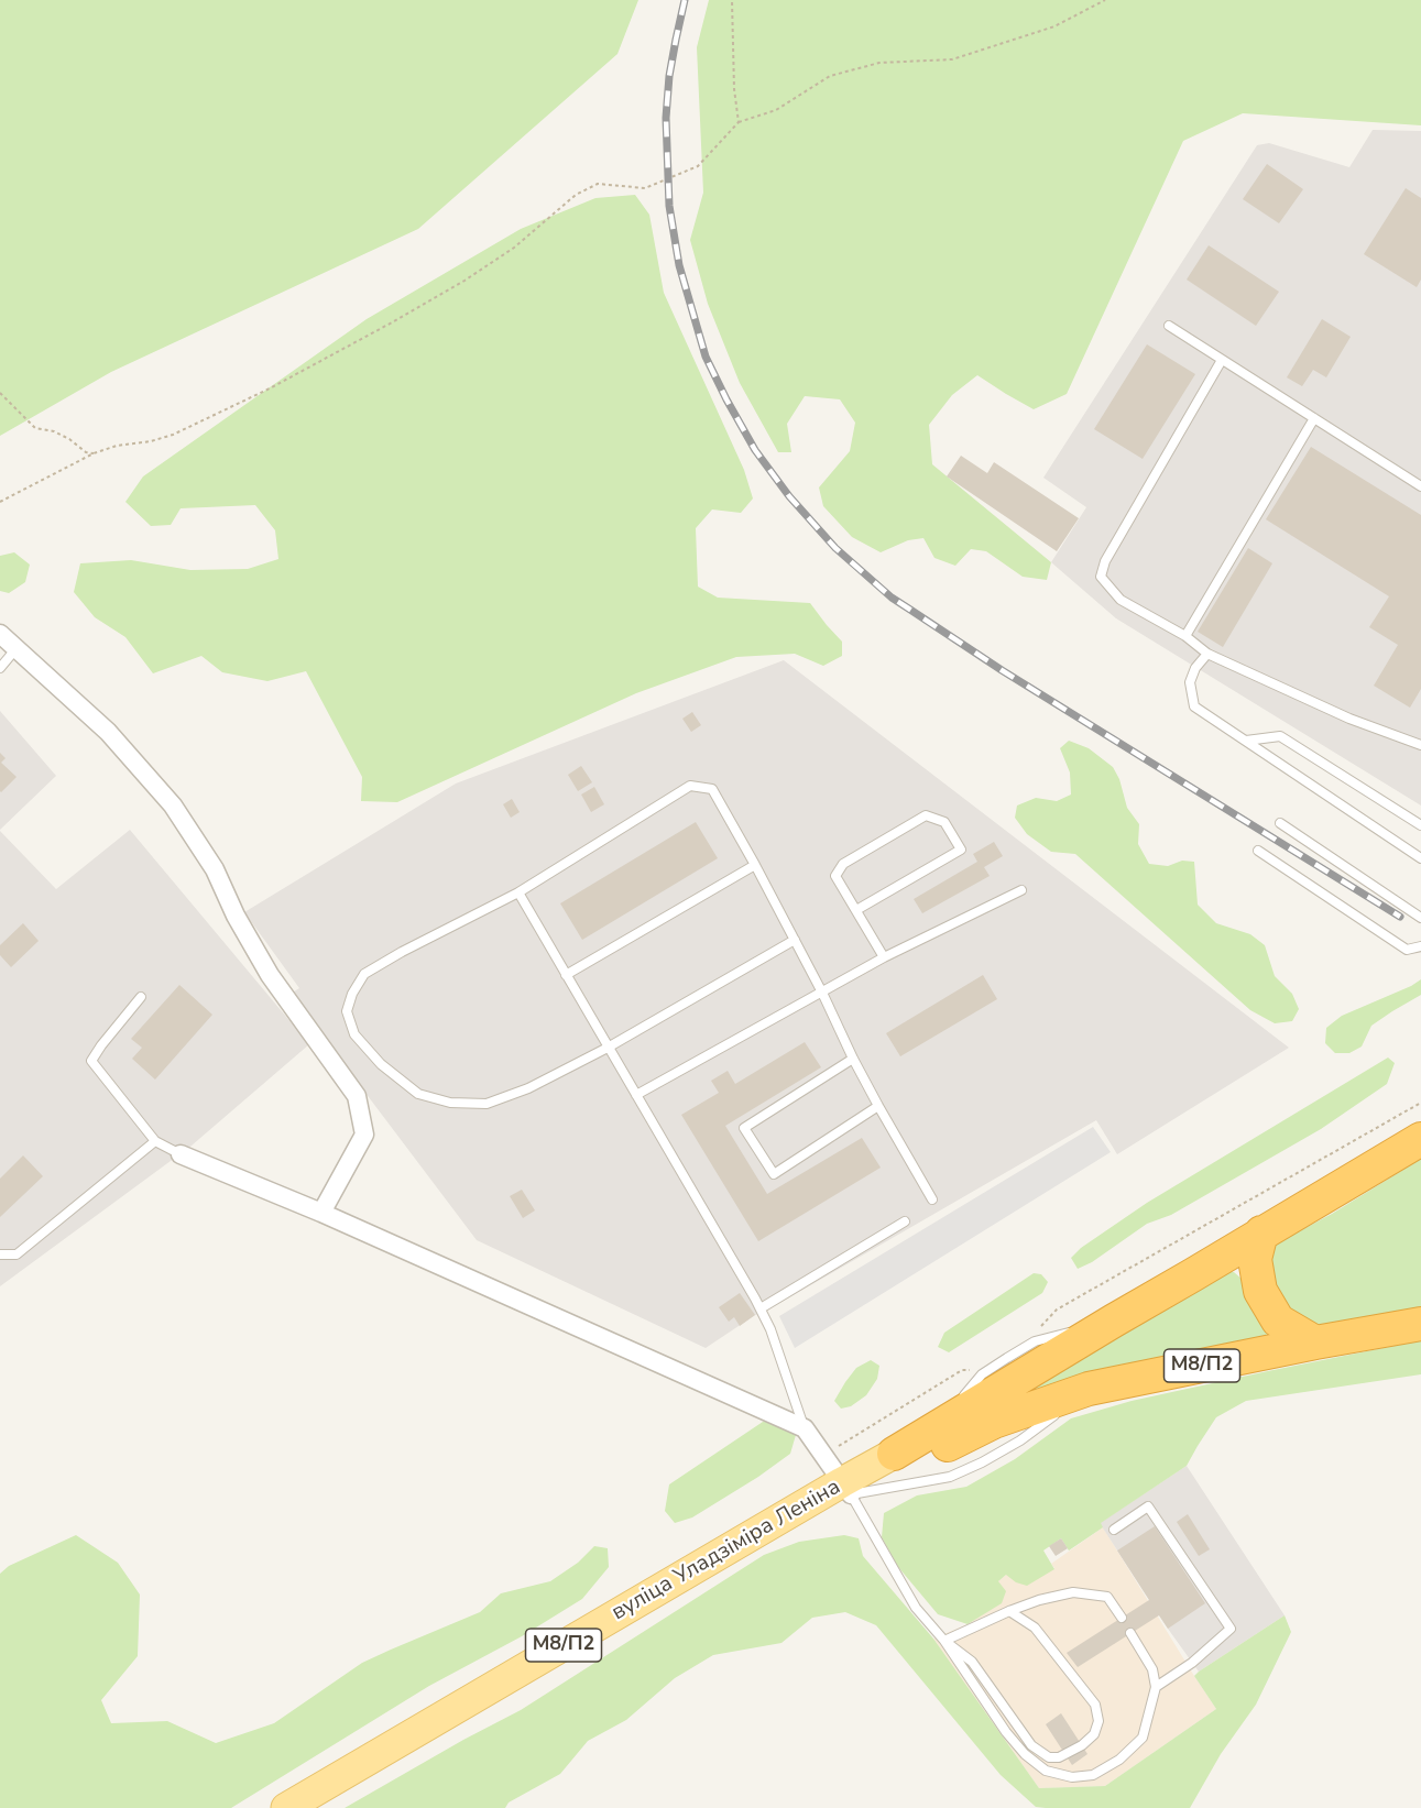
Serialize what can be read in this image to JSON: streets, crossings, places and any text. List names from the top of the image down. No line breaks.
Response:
{"streets":{"highway":["М8/П2"],"main road":["вуліца Уладзіміра Леніна"]},"crossings":[["М8/П2","вуліца Уладзіміра Леніна"]]}
